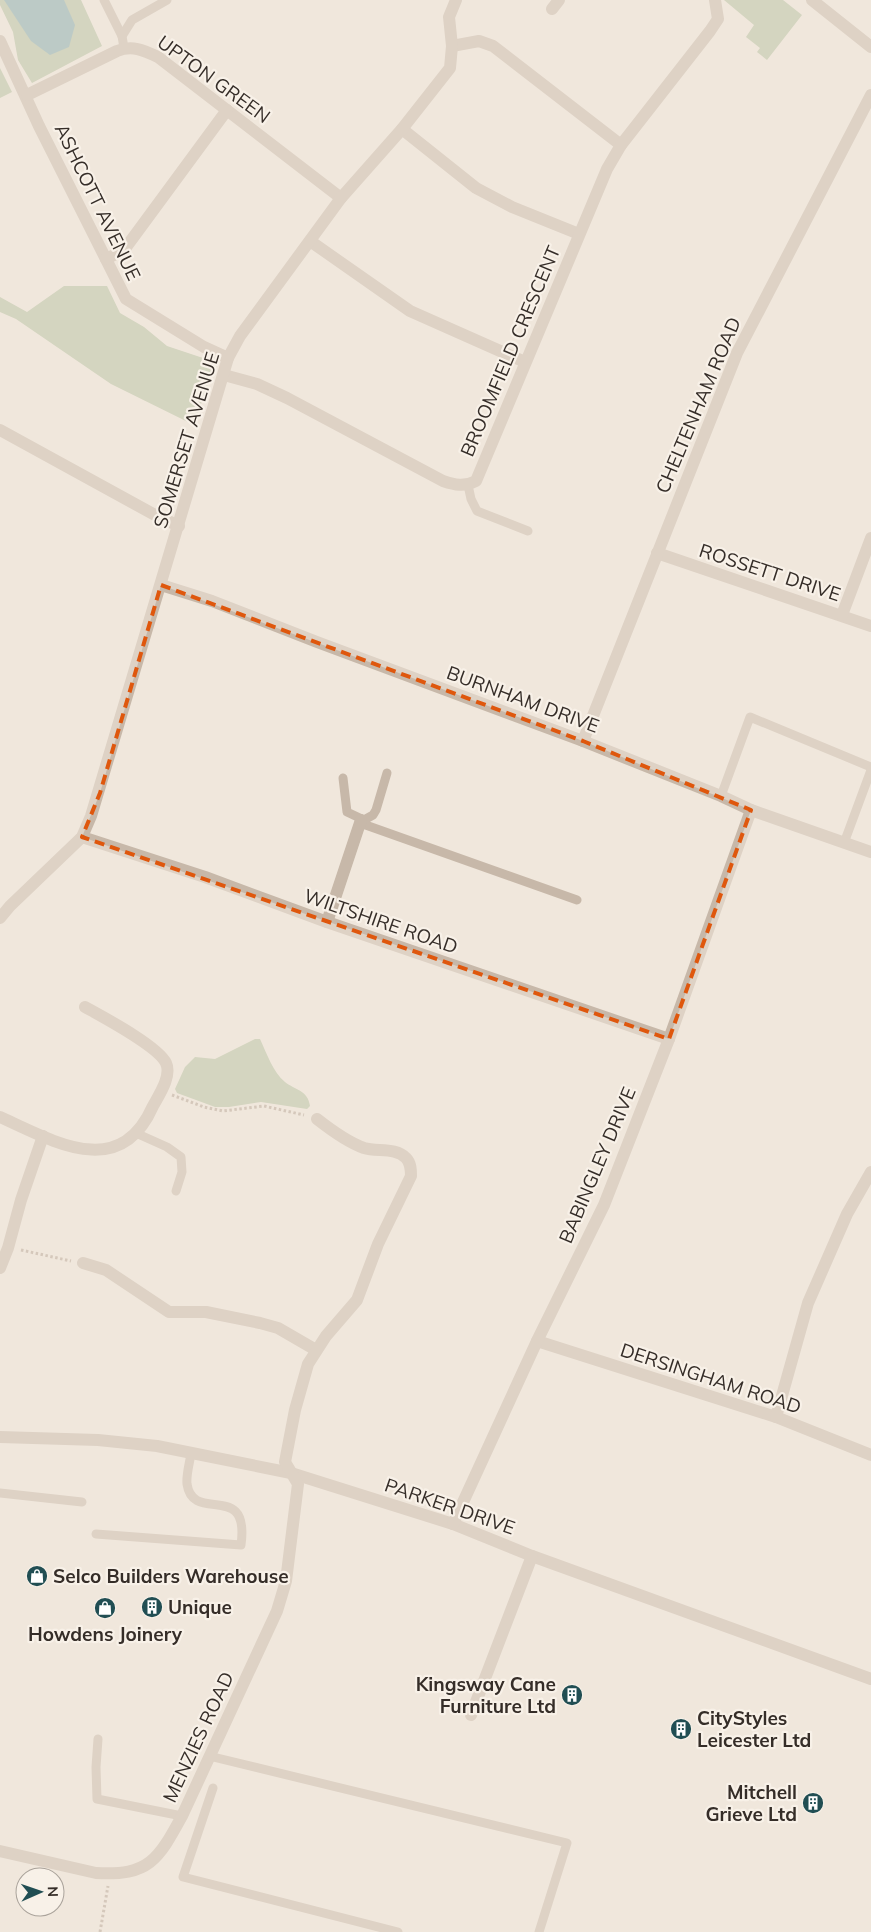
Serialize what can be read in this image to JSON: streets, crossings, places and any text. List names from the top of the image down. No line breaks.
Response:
{"streets":{"street":["UPTON GREEN","ASHCOTT AVENUE","BROOMFIELD CRESCENT","CHELTENHAM ROAD","SOMERSET AVENUE","ROSSETT DRIVE","BURNHAM DRIVE","WILTSHIRE ROAD","BABINGLEY DRIVE","DERSINGHAM ROAD","PARKER DRIVE","MENZIES ROAD"]},"crossings":[["UPTON GREEN","SOMERSET AVENUE"],["ASHCOTT AVENUE","SOMERSET AVENUE"],["BROOMFIELD CRESCENT","SOMERSET AVENUE"],["CHELTENHAM ROAD","ROSSETT DRIVE"],["CHELTENHAM ROAD","BURNHAM DRIVE"],["SOMERSET AVENUE","BURNHAM DRIVE"],["SOMERSET AVENUE","WILTSHIRE ROAD"],["BURNHAM DRIVE","BABINGLEY DRIVE"],["WILTSHIRE ROAD","BABINGLEY DRIVE"],["BABINGLEY DRIVE","DERSINGHAM ROAD"],["BABINGLEY DRIVE","PARKER DRIVE"],["PARKER DRIVE","MENZIES ROAD"]],"places":{"shop":["Selco Builders Warehouse","Howdens Joinery"],"building":["Unique","Kingsway Cane Furniture Ltd","CityStyles Leicester Ltd","Mitchell Grieve Ltd"]},"north":"right"}
